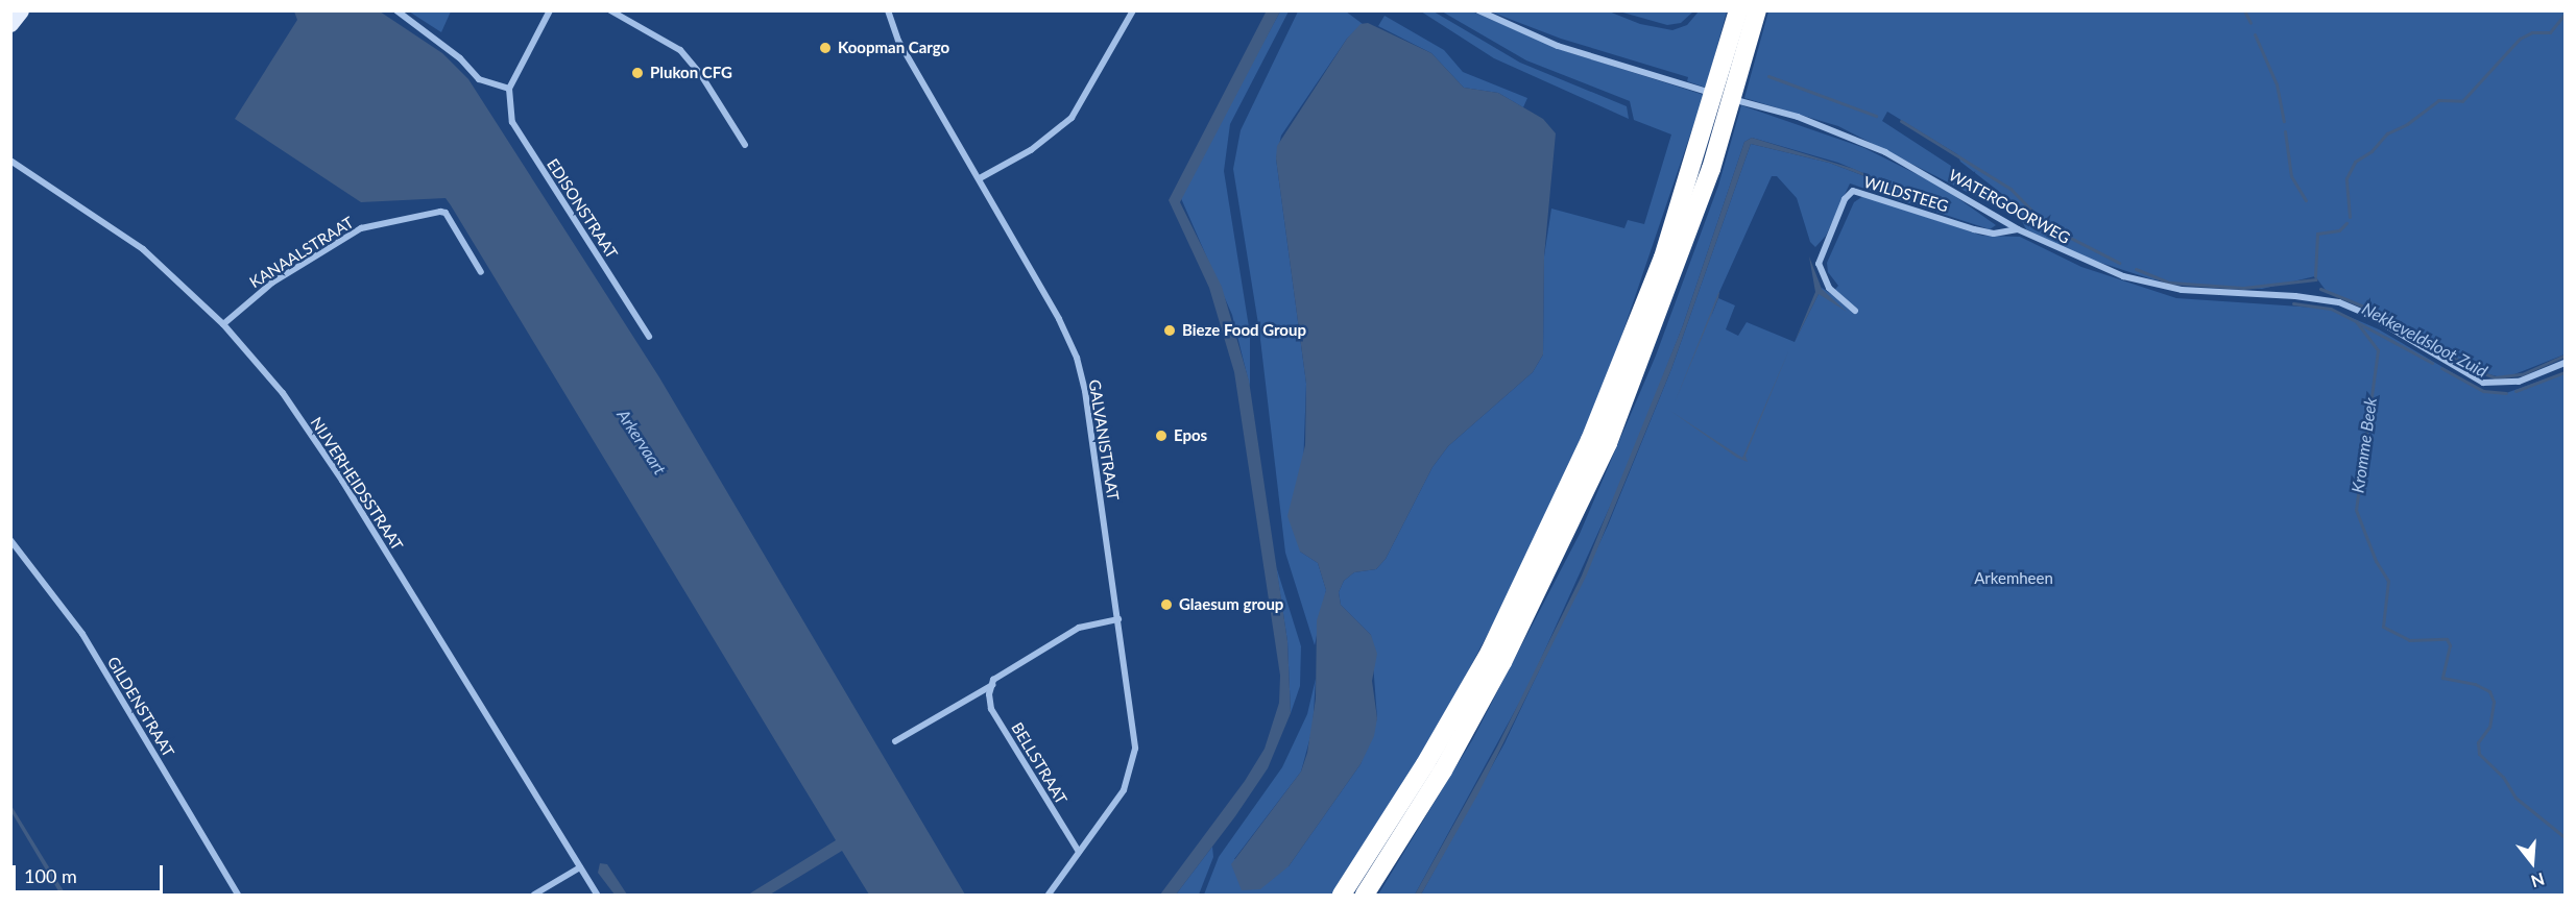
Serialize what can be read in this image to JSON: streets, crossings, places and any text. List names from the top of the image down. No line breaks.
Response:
{"streets":{"street":["WILDSTEEG","WATERGOORWEG","EDISONSTRAAT","KANAALSTRAAT","GALVANISTRAAT","NIJVERHEIDSSTRAAT","GILDENSTRAAT","BELLSTRAAT"]},"crossings":[["WILDSTEEG","WATERGOORWEG"],["KANAALSTRAAT","NIJVERHEIDSSTRAAT"],["GALVANISTRAAT","BELLSTRAAT"]],"water":["Nekkeveldsloot Zuid","Arkervaart","Kromme Beek"],"parks":["Arkemheen"],"places":["Koopman Cargo","Plukon CFG","Bieze Food Group","Epos","Glaesum group"],"scale_bar":"100 m","north":"bottom"}
